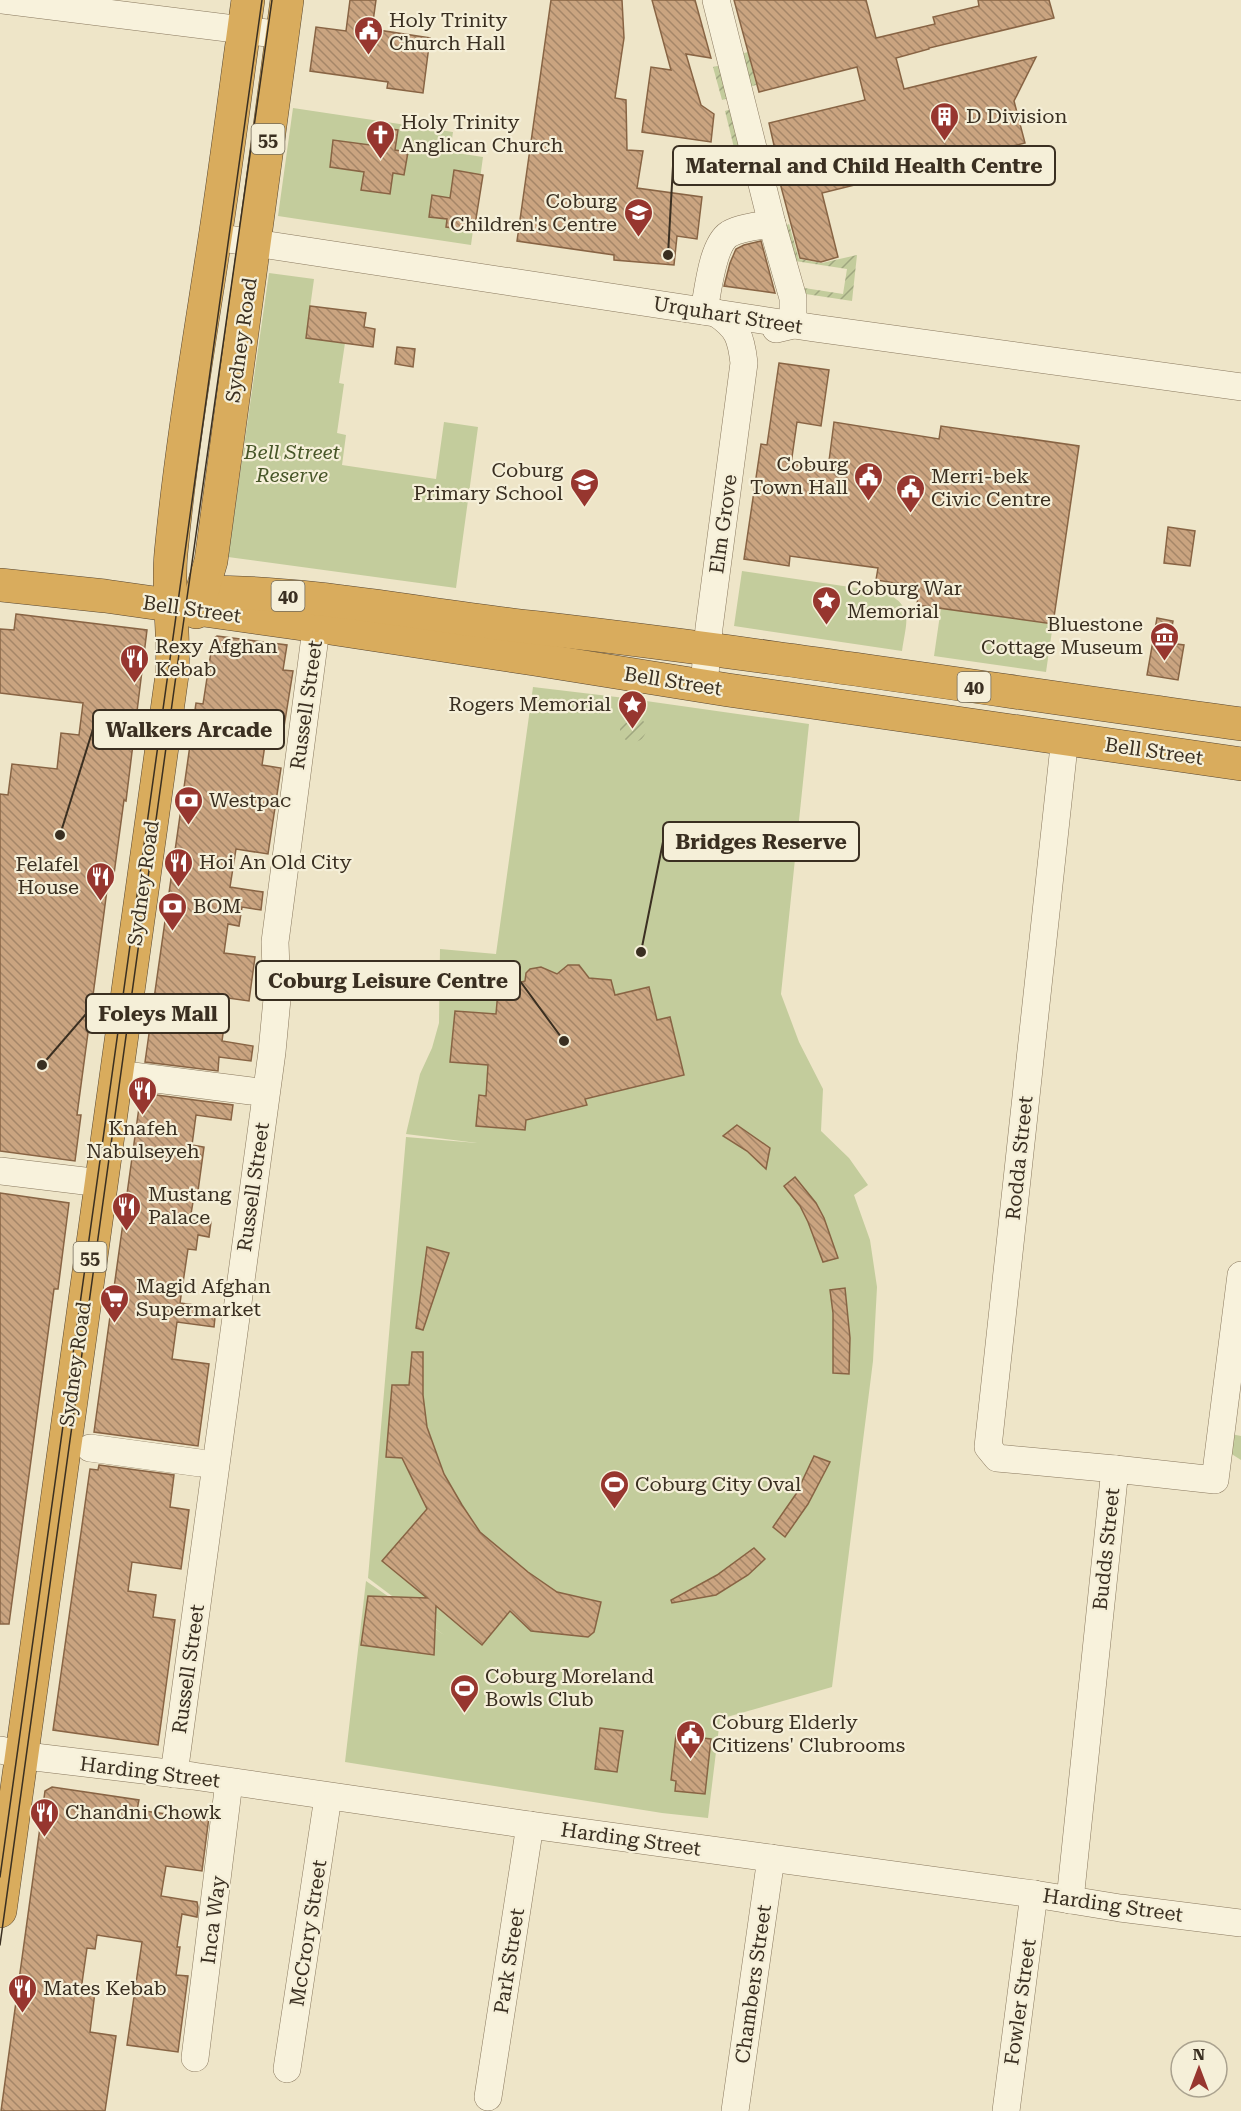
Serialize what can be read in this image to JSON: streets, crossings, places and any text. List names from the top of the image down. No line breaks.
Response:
{"streets":{"highway":["55","Sydney Road","40","Bell Street"],"street":["Urquhart Street","Elm Grove","Russell Street","Rodda Street","Budds Street","Harding Street","Inca Way","McCrory Street","Park Street","Chambers Street","Fowler Street"]},"crossings":[["Urquhart Street","Sydney Road"],["Urquhart Street","Elm Grove"],["Sydney Road","Bell Street"],["Sydney Road","Harding Street"],["Elm Grove","Bell Street"],["Bell Street","Russell Street"],["Bell Street","Rodda Street"],["Russell Street","Harding Street"],["Rodda Street","Budds Street"],["Budds Street","Harding Street"],["Harding Street","Inca Way"],["Harding Street","McCrory Street"],["Harding Street","Park Street"],["Harding Street","Chambers Street"],["Harding Street","Fowler Street"]],"parks":["Bell Street Reserve"],"places":{"public building":["Holy Trinity Church Hall","Coburg Town Hall","Merri-bek Civic Centre","Coburg Elderly Citizens' Clubrooms"],"building":["D Division"],"church":["Holy Trinity Anglican Church"],"school or university":["Coburg Children's Centre","Coburg Primary School"],"other":["Maternal and Child Health Centre","Walkers Arcade","Bridges Reserve","Coburg Leisure Centre","Foleys Mall"],"place":["Coburg War Memorial","Rogers Memorial"],"museum":["Bluestone Cottage Museum"],"restaurant":["Rexy Afghan Kebab","Hoi An Old City","Felafel House","Knafeh Nabulseyeh","Mustang Palace","Chandni Chowk","Mates Kebab"],"bank":["Westpac","BOM"],"supermarket":["Magid Afghan Supermarket"],"sports":["Coburg City Oval","Coburg Moreland Bowls Club"]},"north":"top"}
